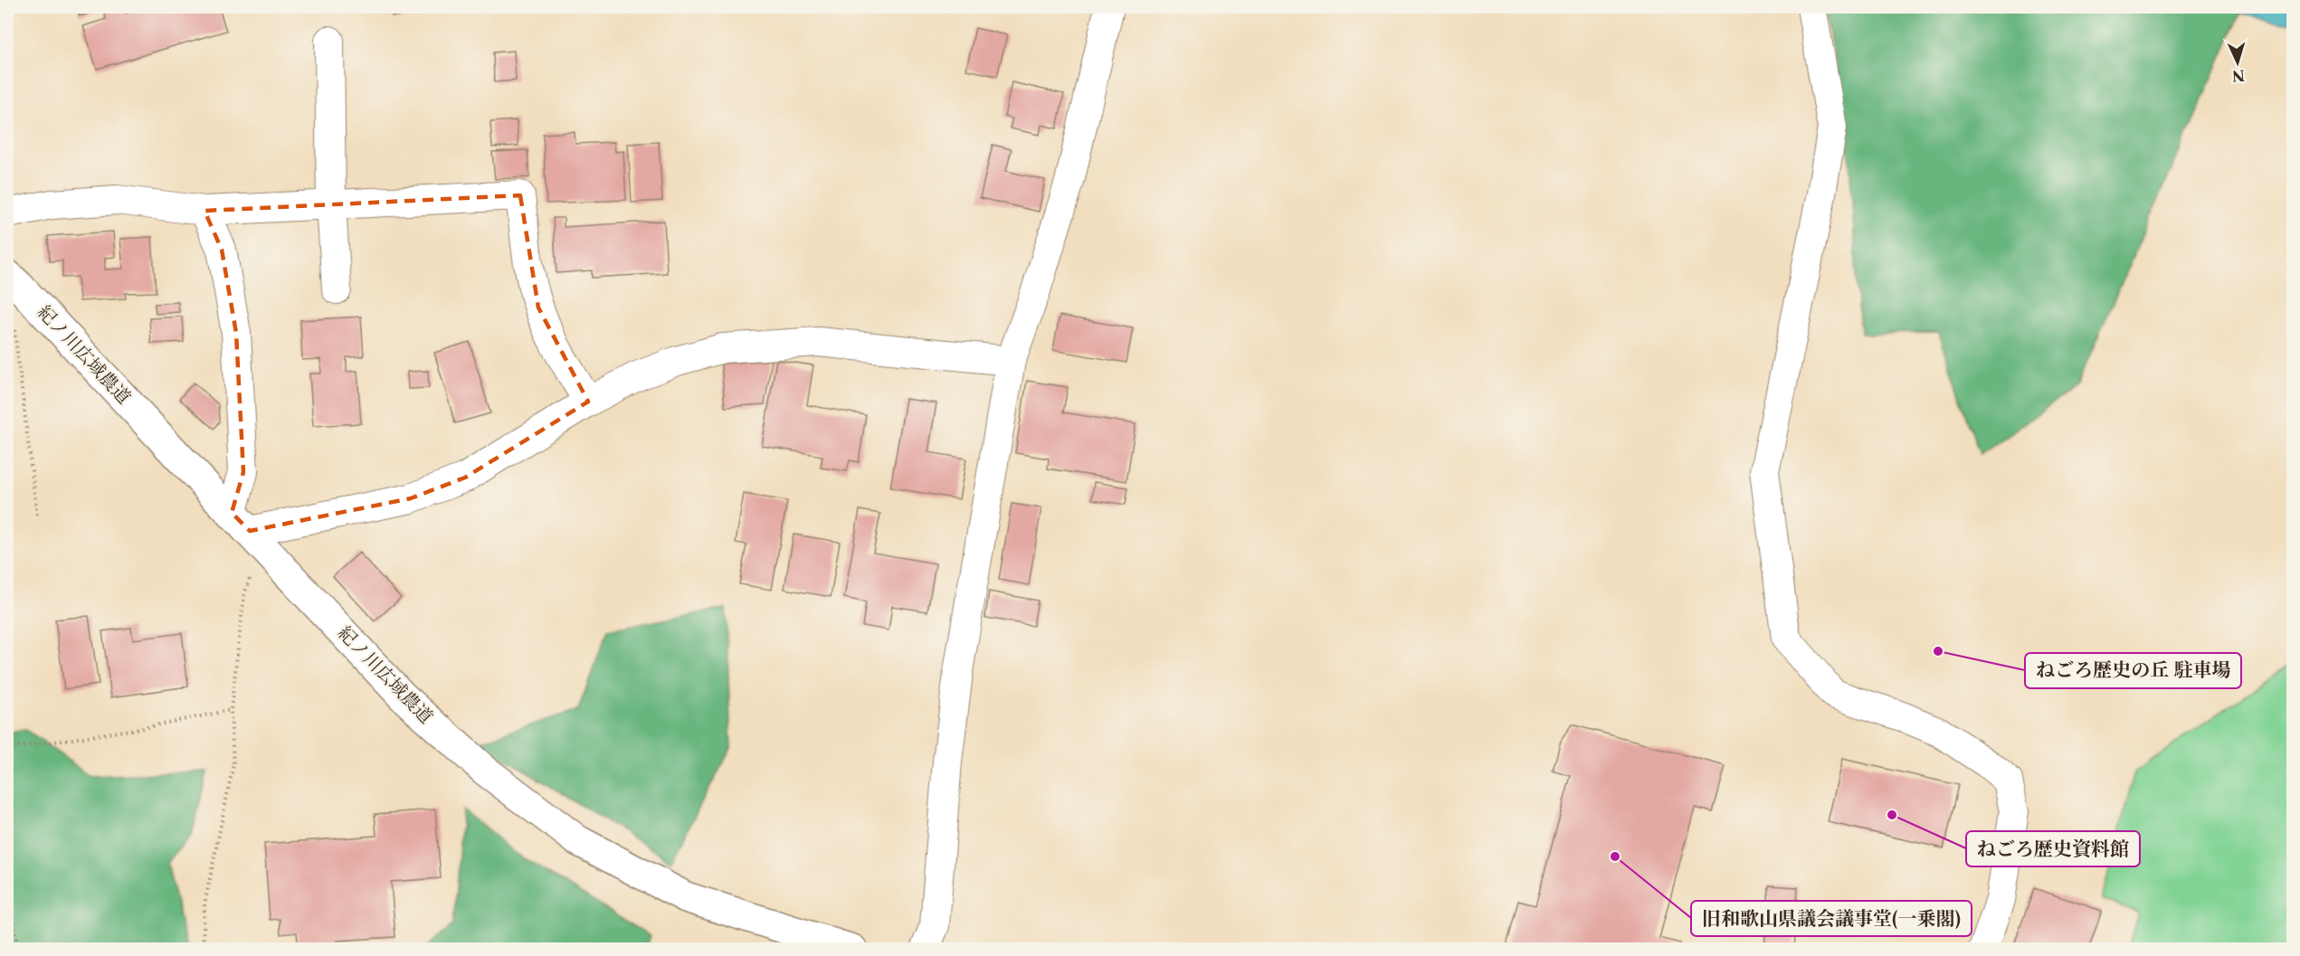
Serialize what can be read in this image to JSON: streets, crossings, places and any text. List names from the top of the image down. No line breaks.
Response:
{"streets":{"street":["紀ノ川広域農道"]},"places":["ねごろ歴史の丘 駐車場","ねごろ歴史資料館","旧和歌山県議会議事堂(一乗閣)"],"north":"bottom"}
